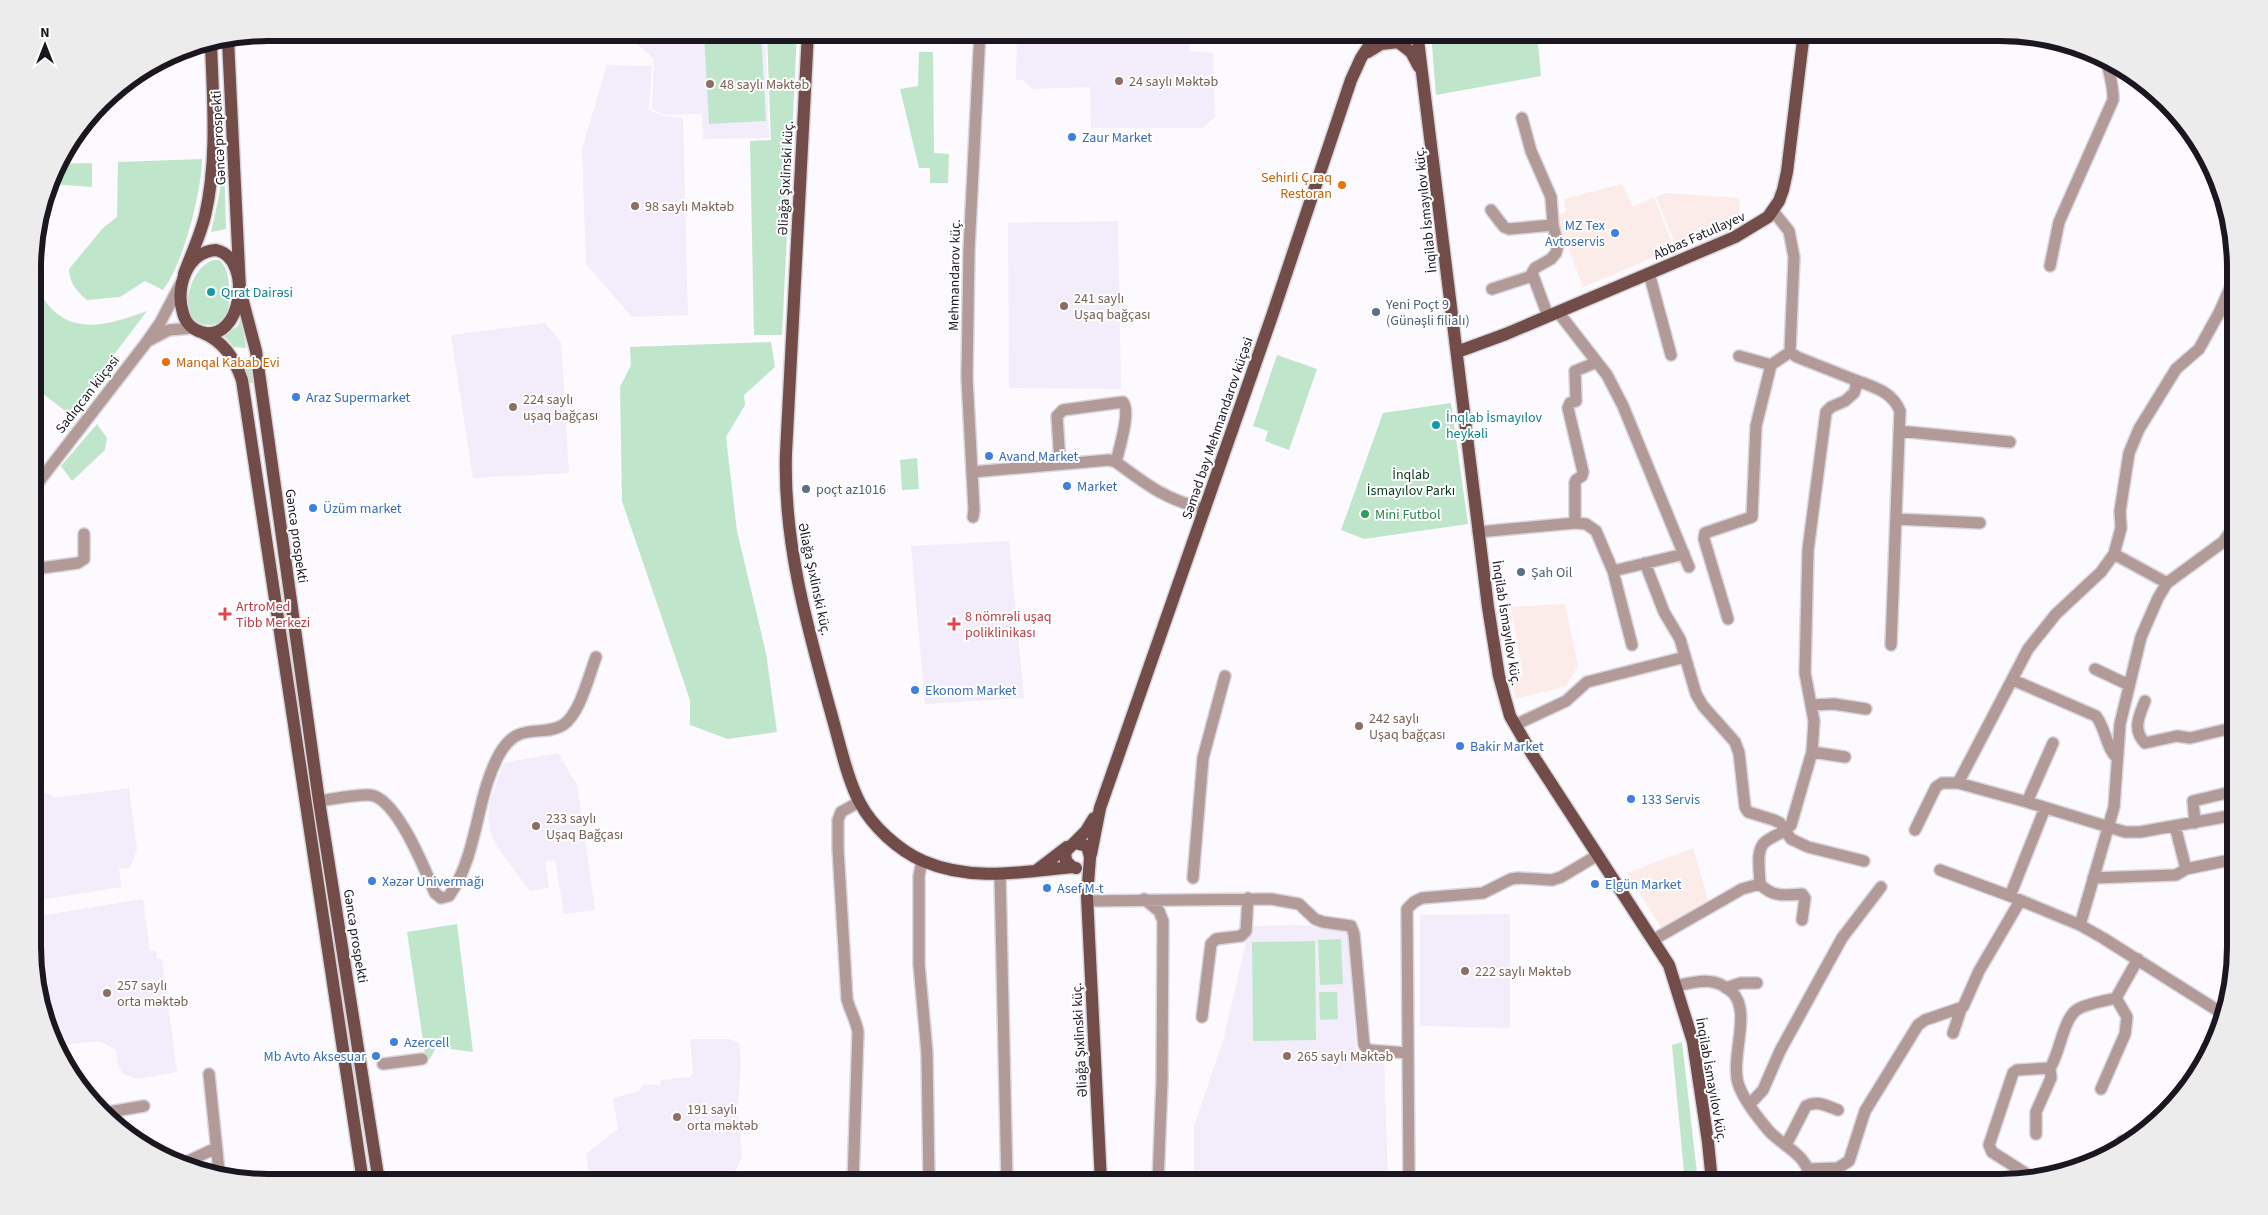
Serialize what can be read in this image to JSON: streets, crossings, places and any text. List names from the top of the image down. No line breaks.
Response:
{"streets":{"main road":["Gəncə prospekti","Əliağa Şıxlinski küç.","İnqilab İsmayılov küç.","Abbas Fətullayev","Səməd bəy Mehmandarov küçəsi"],"street":["Mehmandarov küç.","Sadıqcan küçəsi"]},"crossings":[["Gəncə prospekti","Sadıqcan küçəsi"],["İnqilab İsmayılov küç.","Abbas Fətullayev"]],"parks":["İnqlab İsmayılov Parkı"],"places":{"other":["24 saylı Məktəb","48 saylı Məktəb","Zaur Market","Sehirli Çıraq Restoran","98 saylı Məktəb","MZ Tex Avtoservis","Qırat Dairəsi","241 saylı Uşaq bağçası","Yeni Poçt 9 (Günəşli filialı)","Manqal Kabab Evi","Araz Supermarket","224 saylı uşaq bağçası","İnqlab İsmayılov heykəli","Avand Market","Market","poçt az1016","Üzüm market","Mini Futbol","Şah Oil","Ekonom Market","242 saylı Uşaq bağçası","Bakir Market","133 Servis","233 saylı Uşaq Bağçası","Xəzər Univermağı","Elgün Market","Asef M-t","222 saylı Məktəb","257 saylı orta məktəb","Azercell","Mb Avto Aksesuar","265 saylı Məktəb","191 saylı orta məktəb"],"health":["ArtroMed Tibb Merkezi","8 nömrəli uşaq poliklinikası"]},"north":"top"}
